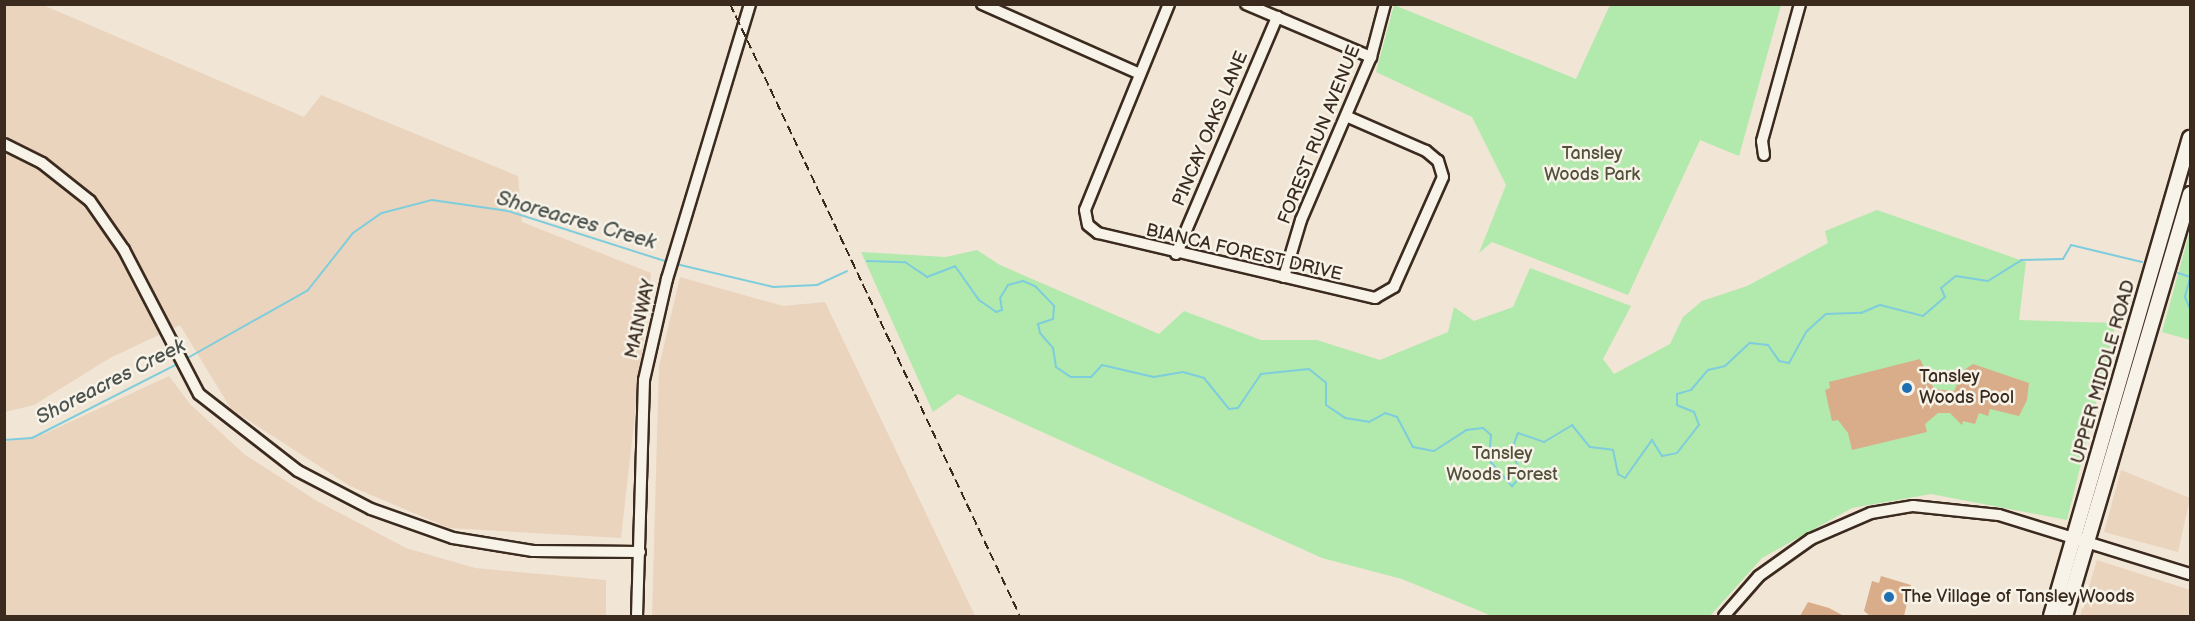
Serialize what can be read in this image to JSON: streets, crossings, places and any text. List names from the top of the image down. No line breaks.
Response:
{"streets":{"main road":["UPPER MIDDLE ROAD"],"street":["PINCAY OAKS LANE","FOREST RUN AVENUE","BIANCA FOREST DRIVE","MAINWAY"]},"crossings":[["PINCAY OAKS LANE","BIANCA FOREST DRIVE"],["FOREST RUN AVENUE","BIANCA FOREST DRIVE"]],"water":["Shoreacres Creek"],"parks":["Tansley Woods Park","Tansley Woods Forest"],"places":["Tansley Woods Pool","The Village of Tansley Woods"]}
